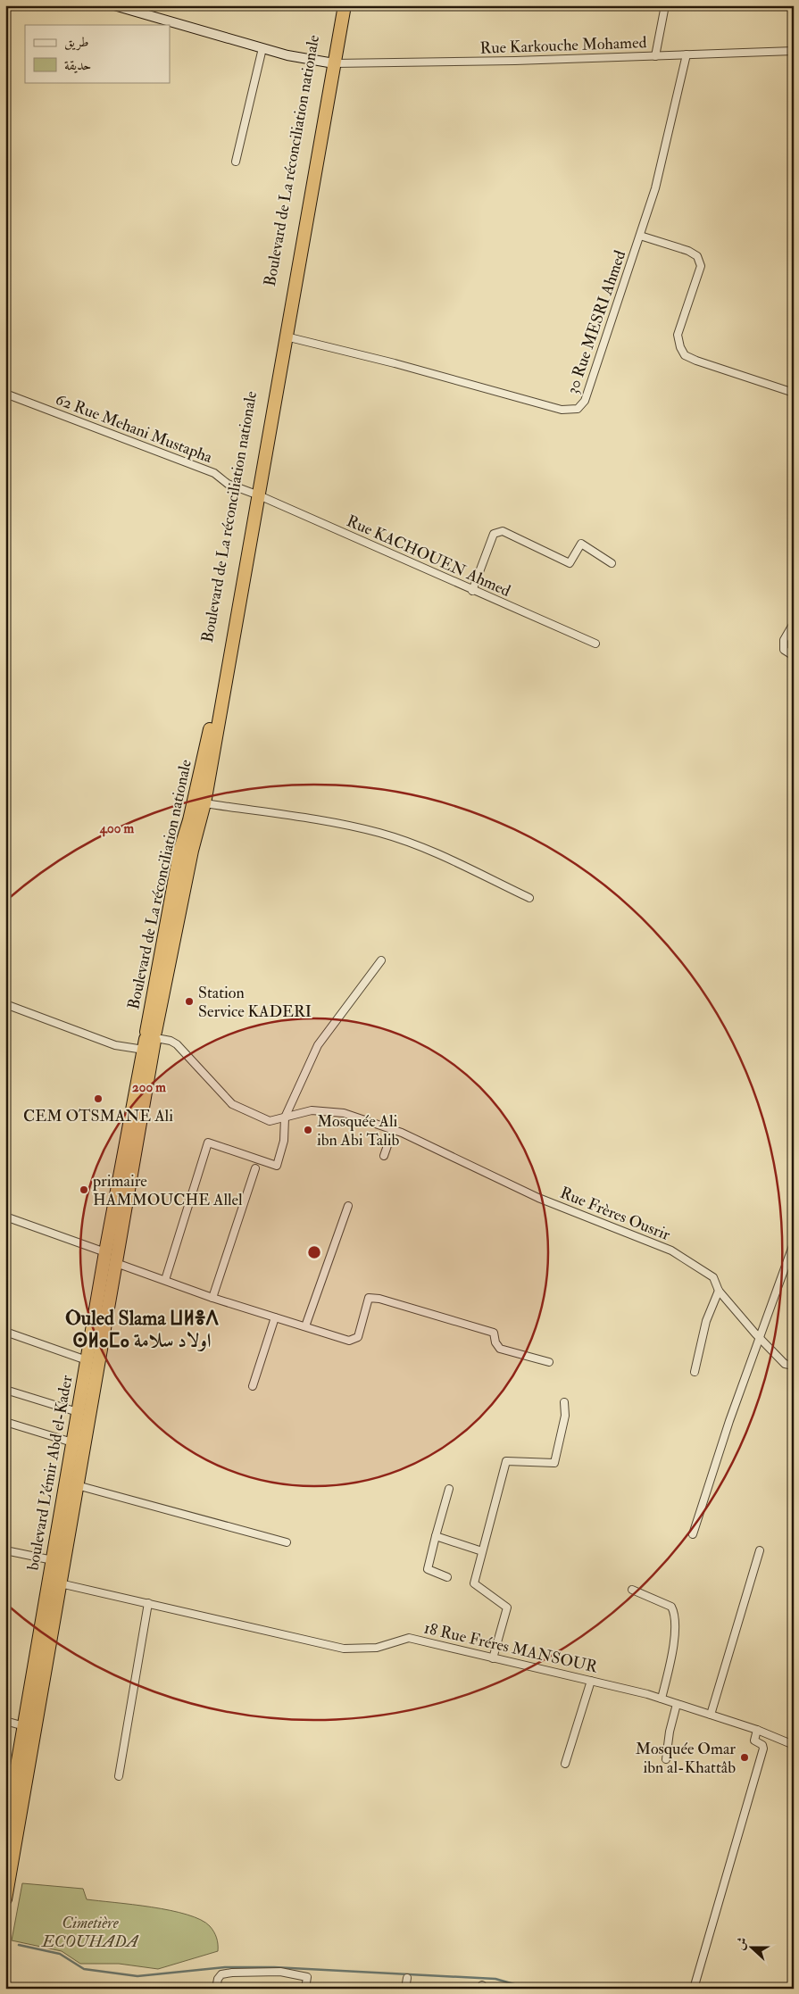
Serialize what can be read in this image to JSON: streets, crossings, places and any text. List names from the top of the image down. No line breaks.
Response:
{"streets":{"highway":["Boulevard de La réconciliation nationale","boulevard L'émir Abd el-Kader"],"street":["Rue Karkouche Mohamed","30 Rue MESRI Ahmed","62 Rue Mehani Mustapha","Rue KACHOUEN Ahmed","Rue Frères Ousrir","18 Rue Fréres MANSOUR"]},"crossings":[["Rue Karkouche Mohamed","Boulevard de La réconciliation nationale"],["Rue Karkouche Mohamed","30 Rue MESRI Ahmed"],["Boulevard de La réconciliation nationale","62 Rue Mehani Mustapha"],["Boulevard de La réconciliation nationale","Rue KACHOUEN Ahmed"],["Boulevard de La réconciliation nationale","Rue Frères Ousrir"],["Boulevard de La réconciliation nationale","boulevard L'émir Abd el-Kader"],["62 Rue Mehani Mustapha","Rue KACHOUEN Ahmed"],["Rue Frères Ousrir","boulevard L'émir Abd el-Kader"]],"districts":["Ouled Slama ⵡⵍⴻⴷ ⵙⵍⴰⵎⴰ اولاد سلامة"],"parks":["Cimetière ECOUHADA"],"places":["Station Service KADERI","CEM OTSMANE Ali","Mosquée Ali ibn Abi Talib","primaire HAMMOUCHE Allel","Mosquée Omar ibn al-Khattâb"],"legend":["طريق","حديقة"],"north":"left","rings":["400 m","200 m"]}
